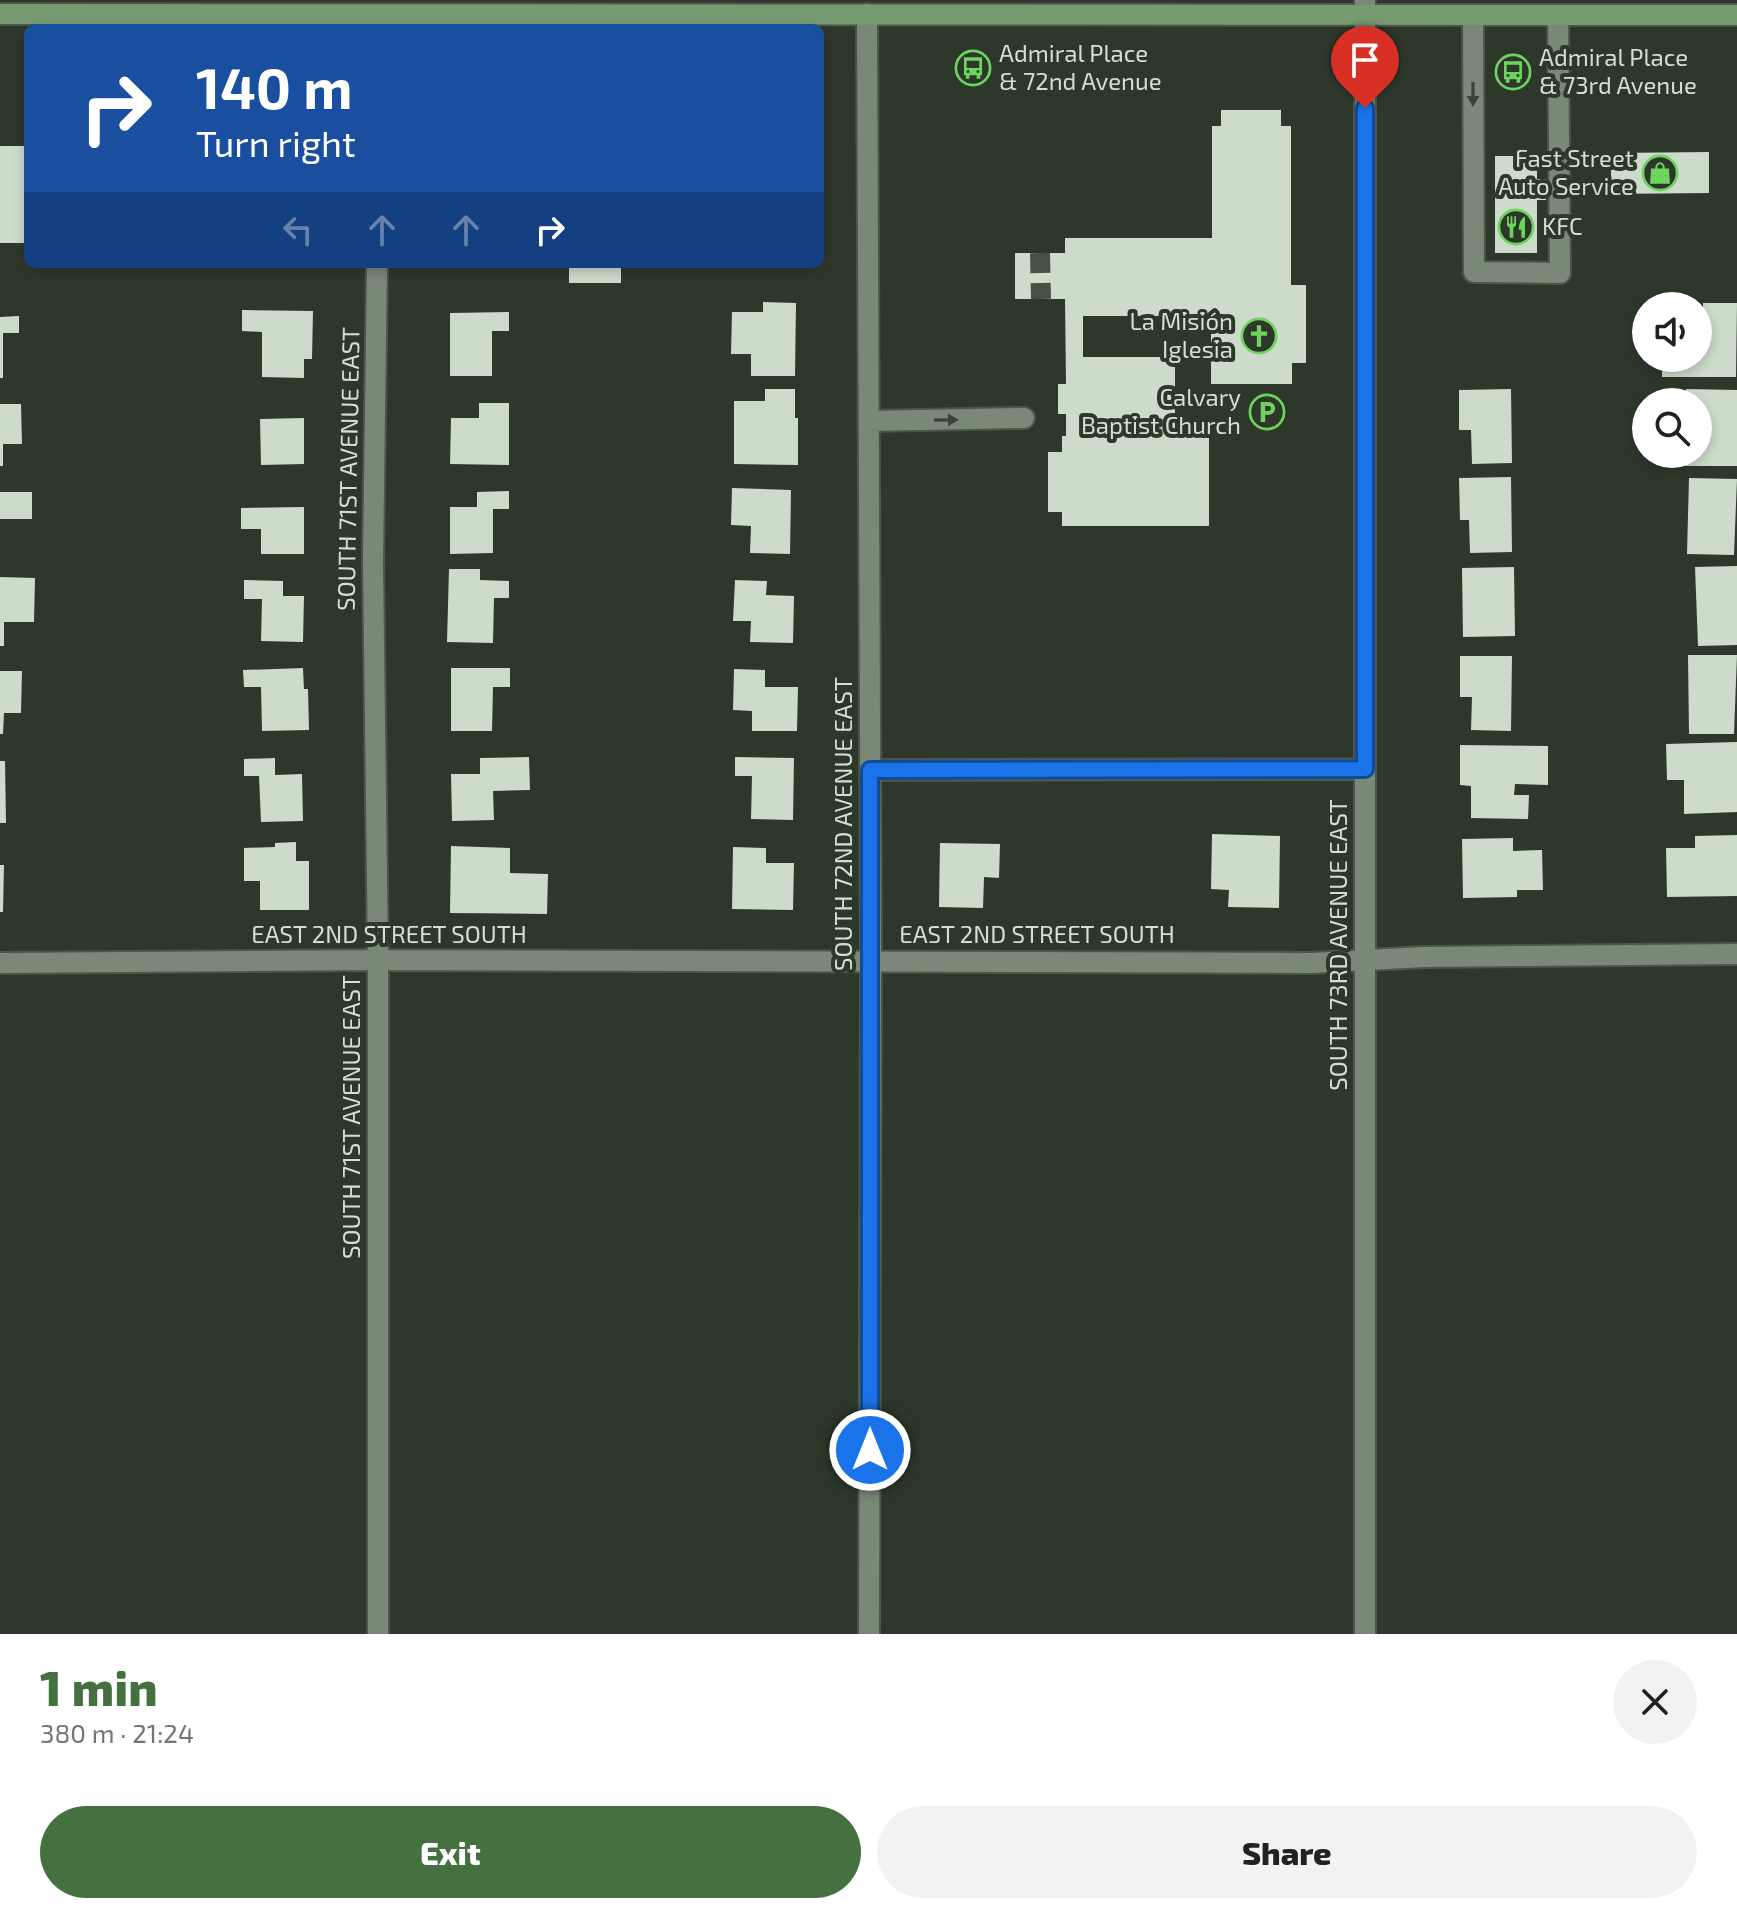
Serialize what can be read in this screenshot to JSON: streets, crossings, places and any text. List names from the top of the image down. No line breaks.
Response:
{"streets":{"street":["SOUTH 71ST AVENUE EAST","SOUTH 72ND AVENUE EAST","EAST 2ND STREET SOUTH","SOUTH 73RD AVENUE EAST"]},"crossings":[["SOUTH 71ST AVENUE EAST","EAST 2ND STREET SOUTH"],["SOUTH 72ND AVENUE EAST","EAST 2ND STREET SOUTH"],["EAST 2ND STREET SOUTH","SOUTH 73RD AVENUE EAST"]],"places":{"bus stop":["Admiral Place & 72nd Avenue","Admiral Place & 73rd Avenue"],"shop":["Fast Street Auto Service"],"restaurant":["KFC"],"church":["La Misión Iglesia"],"parking":["Calvary Baptist Church"]},"page":{"turn":["140 m","Turn right"],"heading":["1 min","380 m · 21:24"],"buttons":["Exit","Share"]}}
